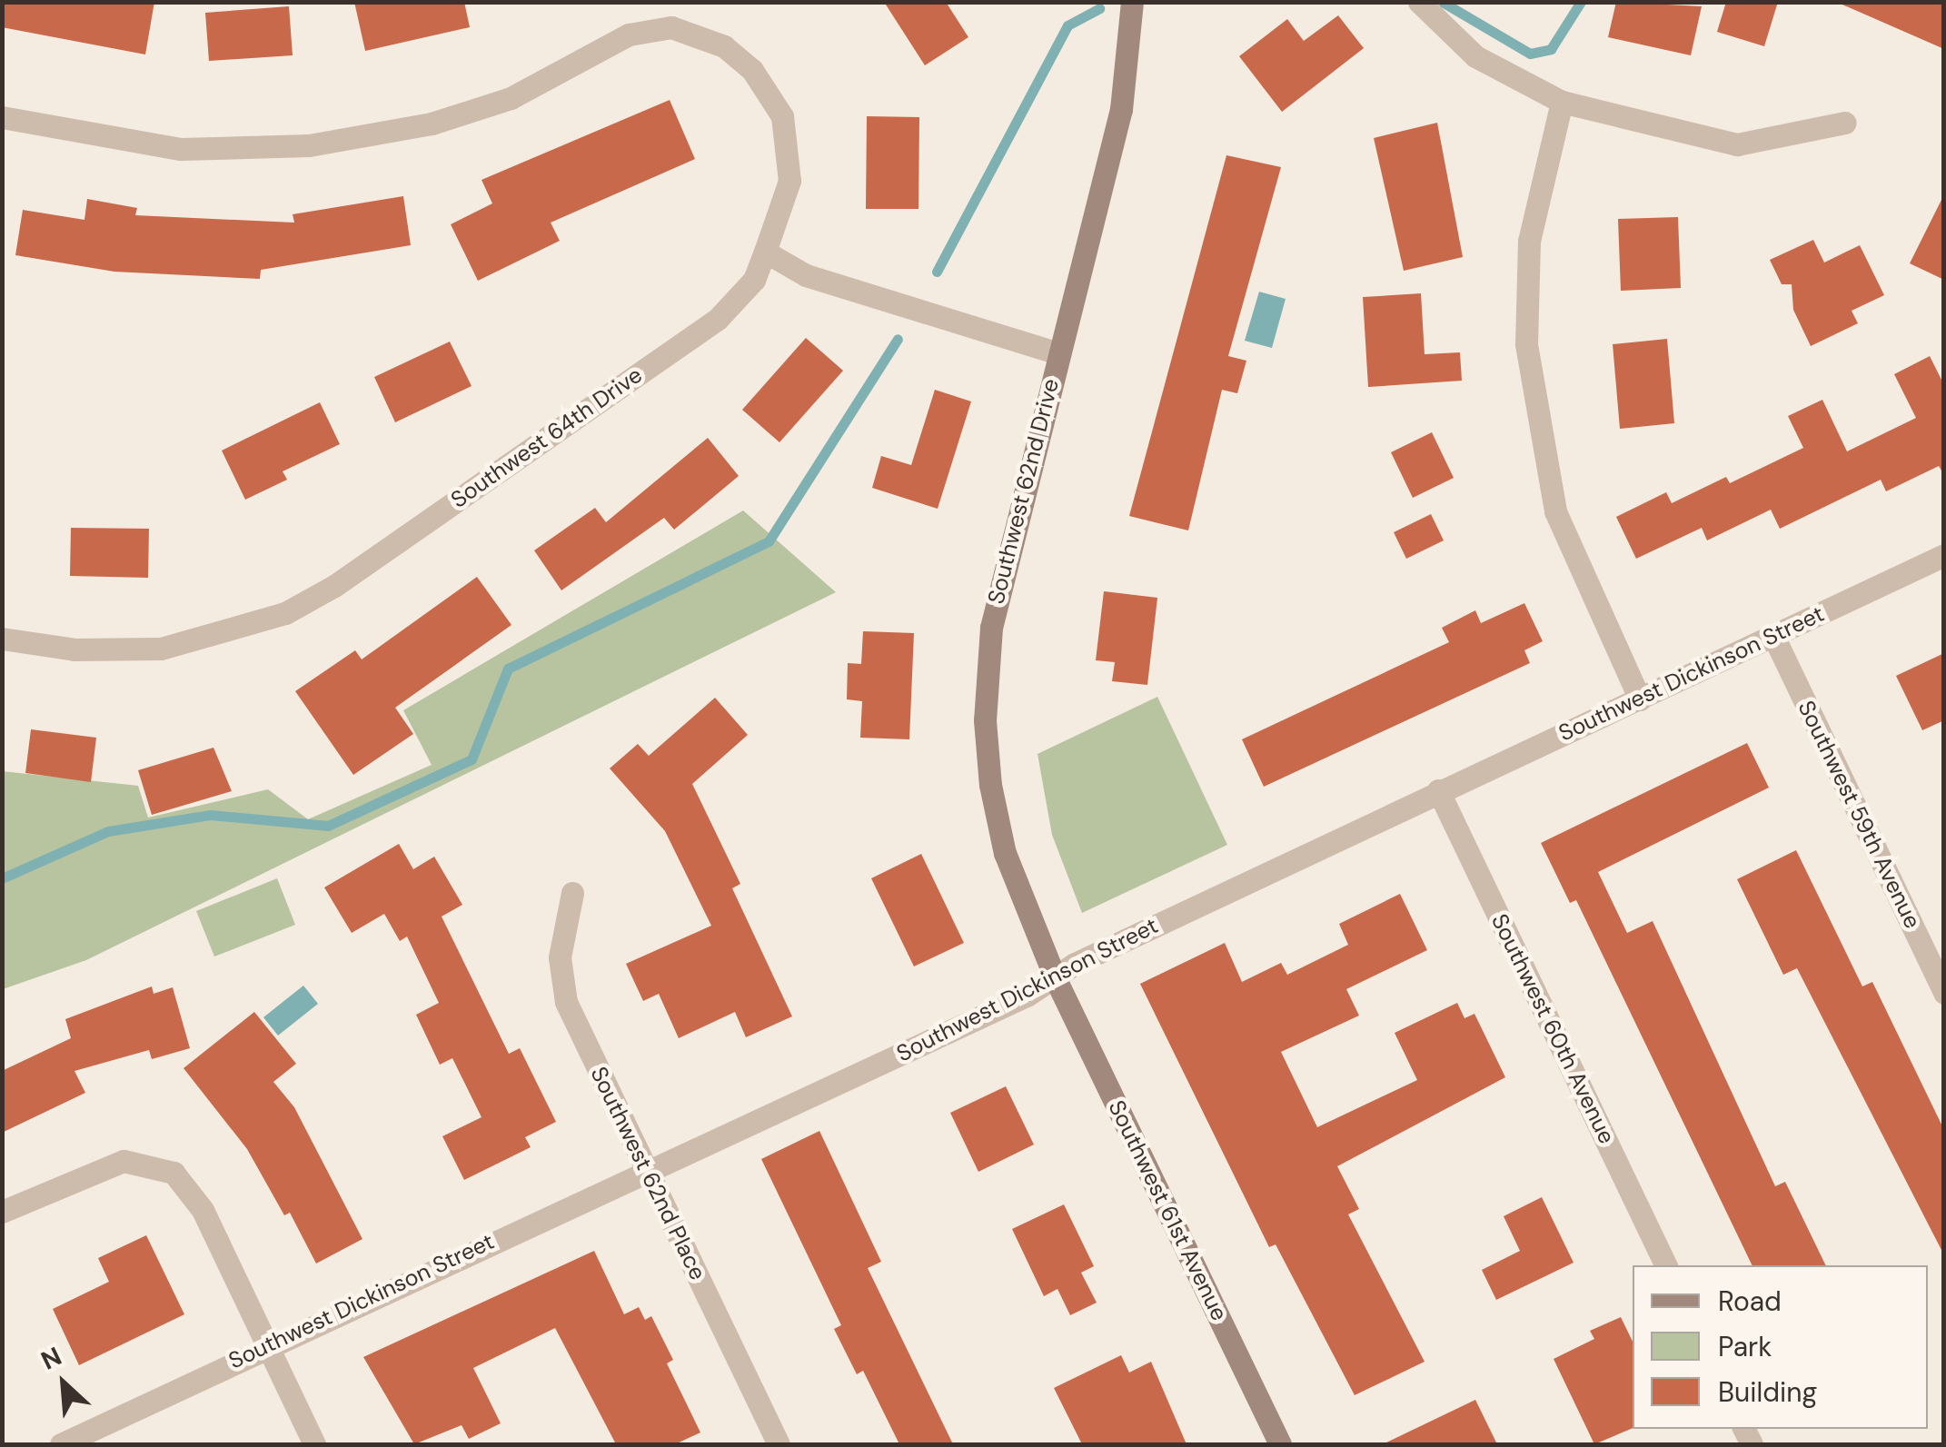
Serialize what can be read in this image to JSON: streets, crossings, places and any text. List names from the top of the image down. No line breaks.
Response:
{"streets":{"street":["Southwest 64th Drive","Southwest 62nd Drive","Southwest Dickinson Street","Southwest 59th Avenue","Southwest 60th Avenue","Southwest 62nd Place","Southwest 61st Avenue"]},"crossings":[["Southwest 62nd Drive","Southwest Dickinson Street"],["Southwest 62nd Drive","Southwest 61st Avenue"],["Southwest Dickinson Street","Southwest 59th Avenue"],["Southwest Dickinson Street","Southwest 60th Avenue"],["Southwest Dickinson Street","Southwest 62nd Place"],["Southwest Dickinson Street","Southwest 61st Avenue"]],"legend":["Road","Park","Building"],"north":"top left"}
